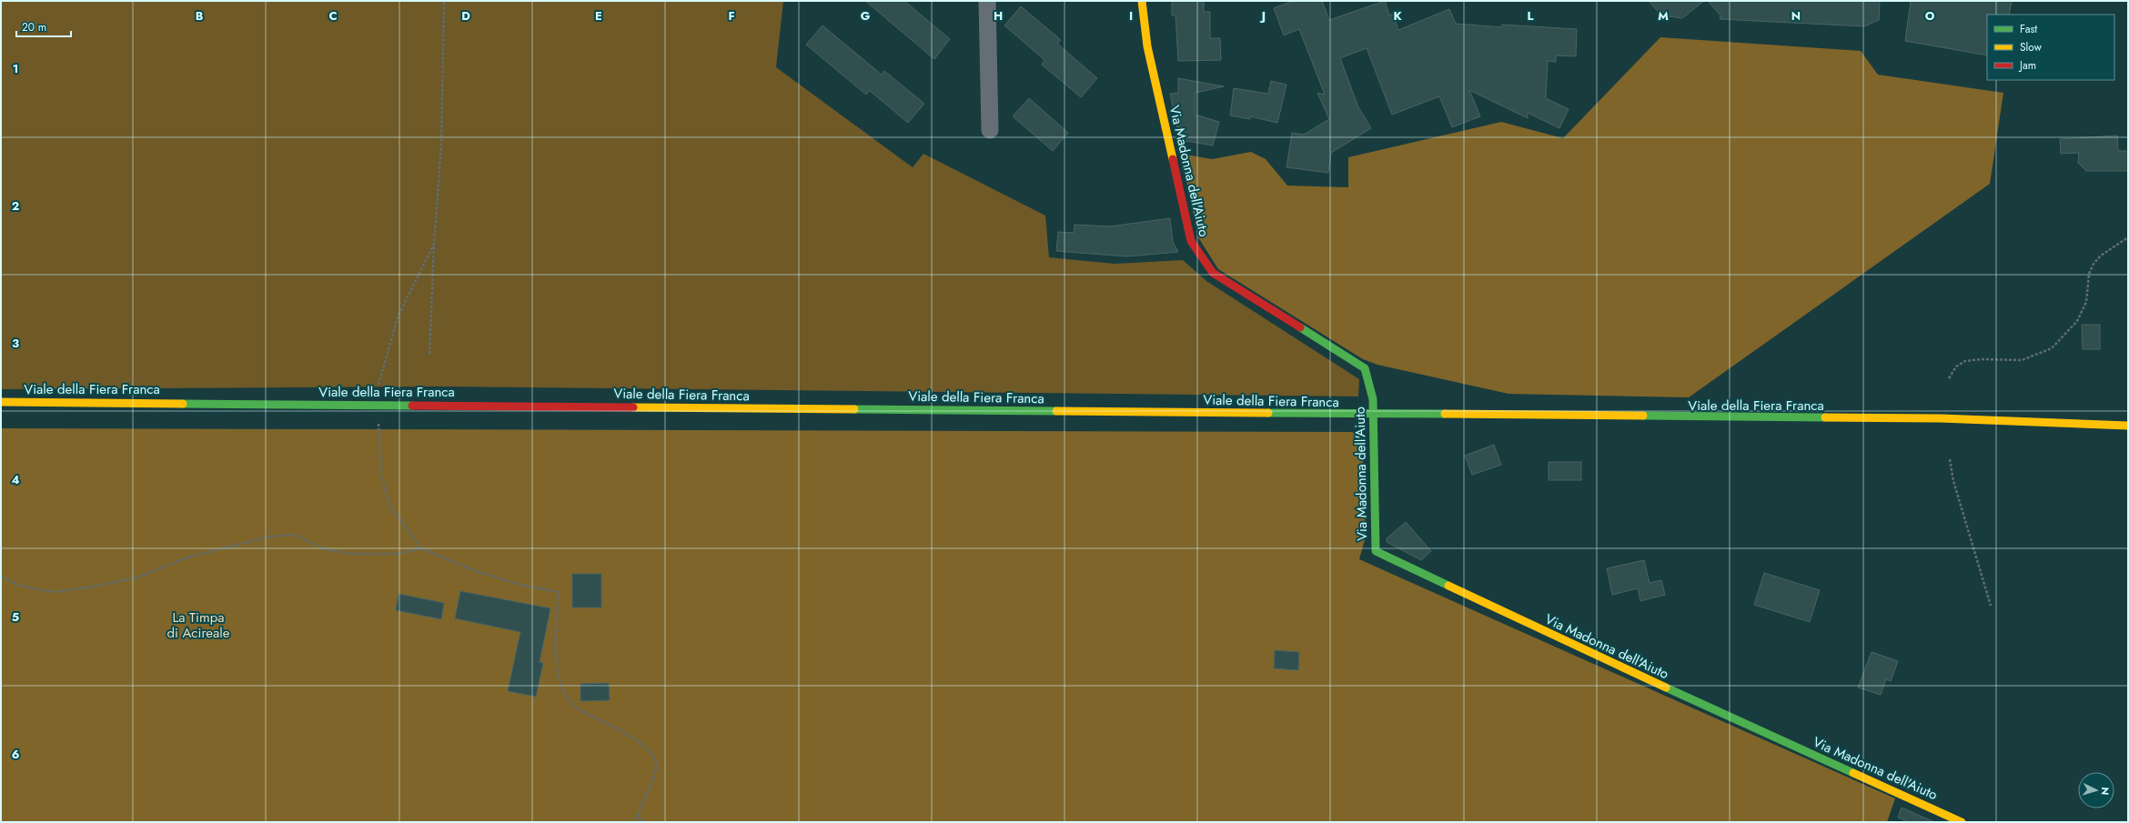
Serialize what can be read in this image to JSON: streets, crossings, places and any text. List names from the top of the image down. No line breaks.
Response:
{"streets":{"main road":["Via Madonna dell'Aiuto","Viale della Fiera Franca"]},"parks":["La Timpa di Acireale"],"legend":["Fast","Slow","Jam"],"scale_bar":"20 m","north":"right","grid":{"columns":["B","C","D","E","F","G","H","I","J","K","L","M","N","O"],"rows":["1","2","3","4","5","6"]}}
